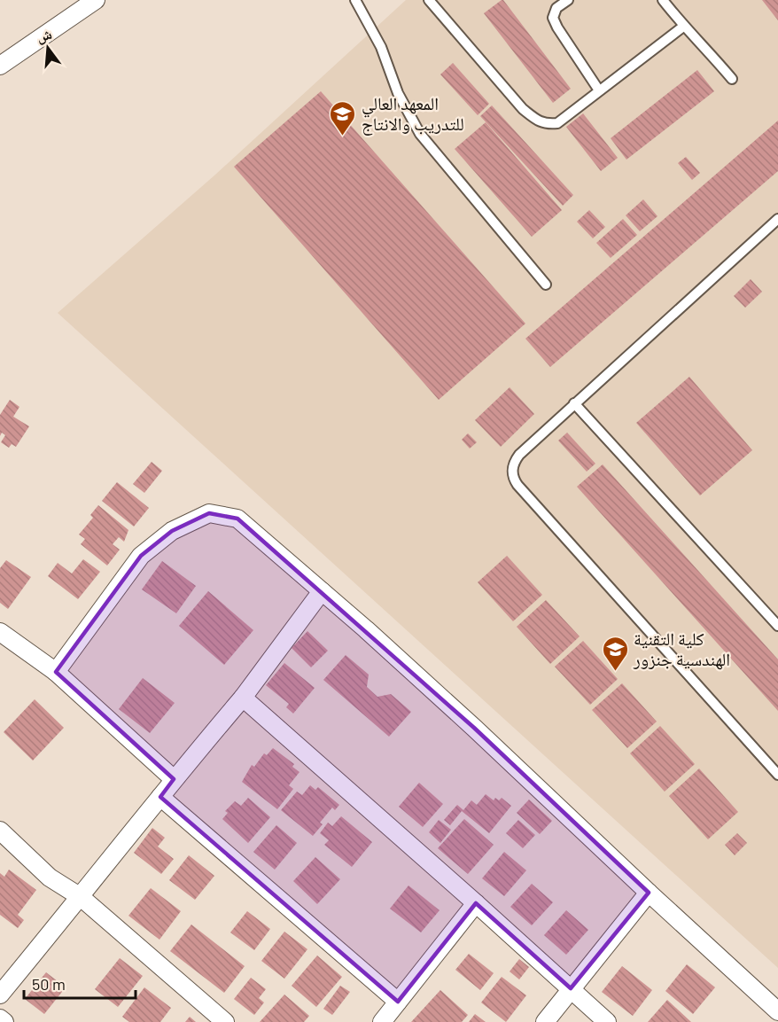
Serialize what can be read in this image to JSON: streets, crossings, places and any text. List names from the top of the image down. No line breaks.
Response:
{"places":{"school or university":["المعهد العالي للتدريب والانتاج","كلية التقنية الهندسية جنزور"]},"scale_bar":"50 m","north":"top"}
